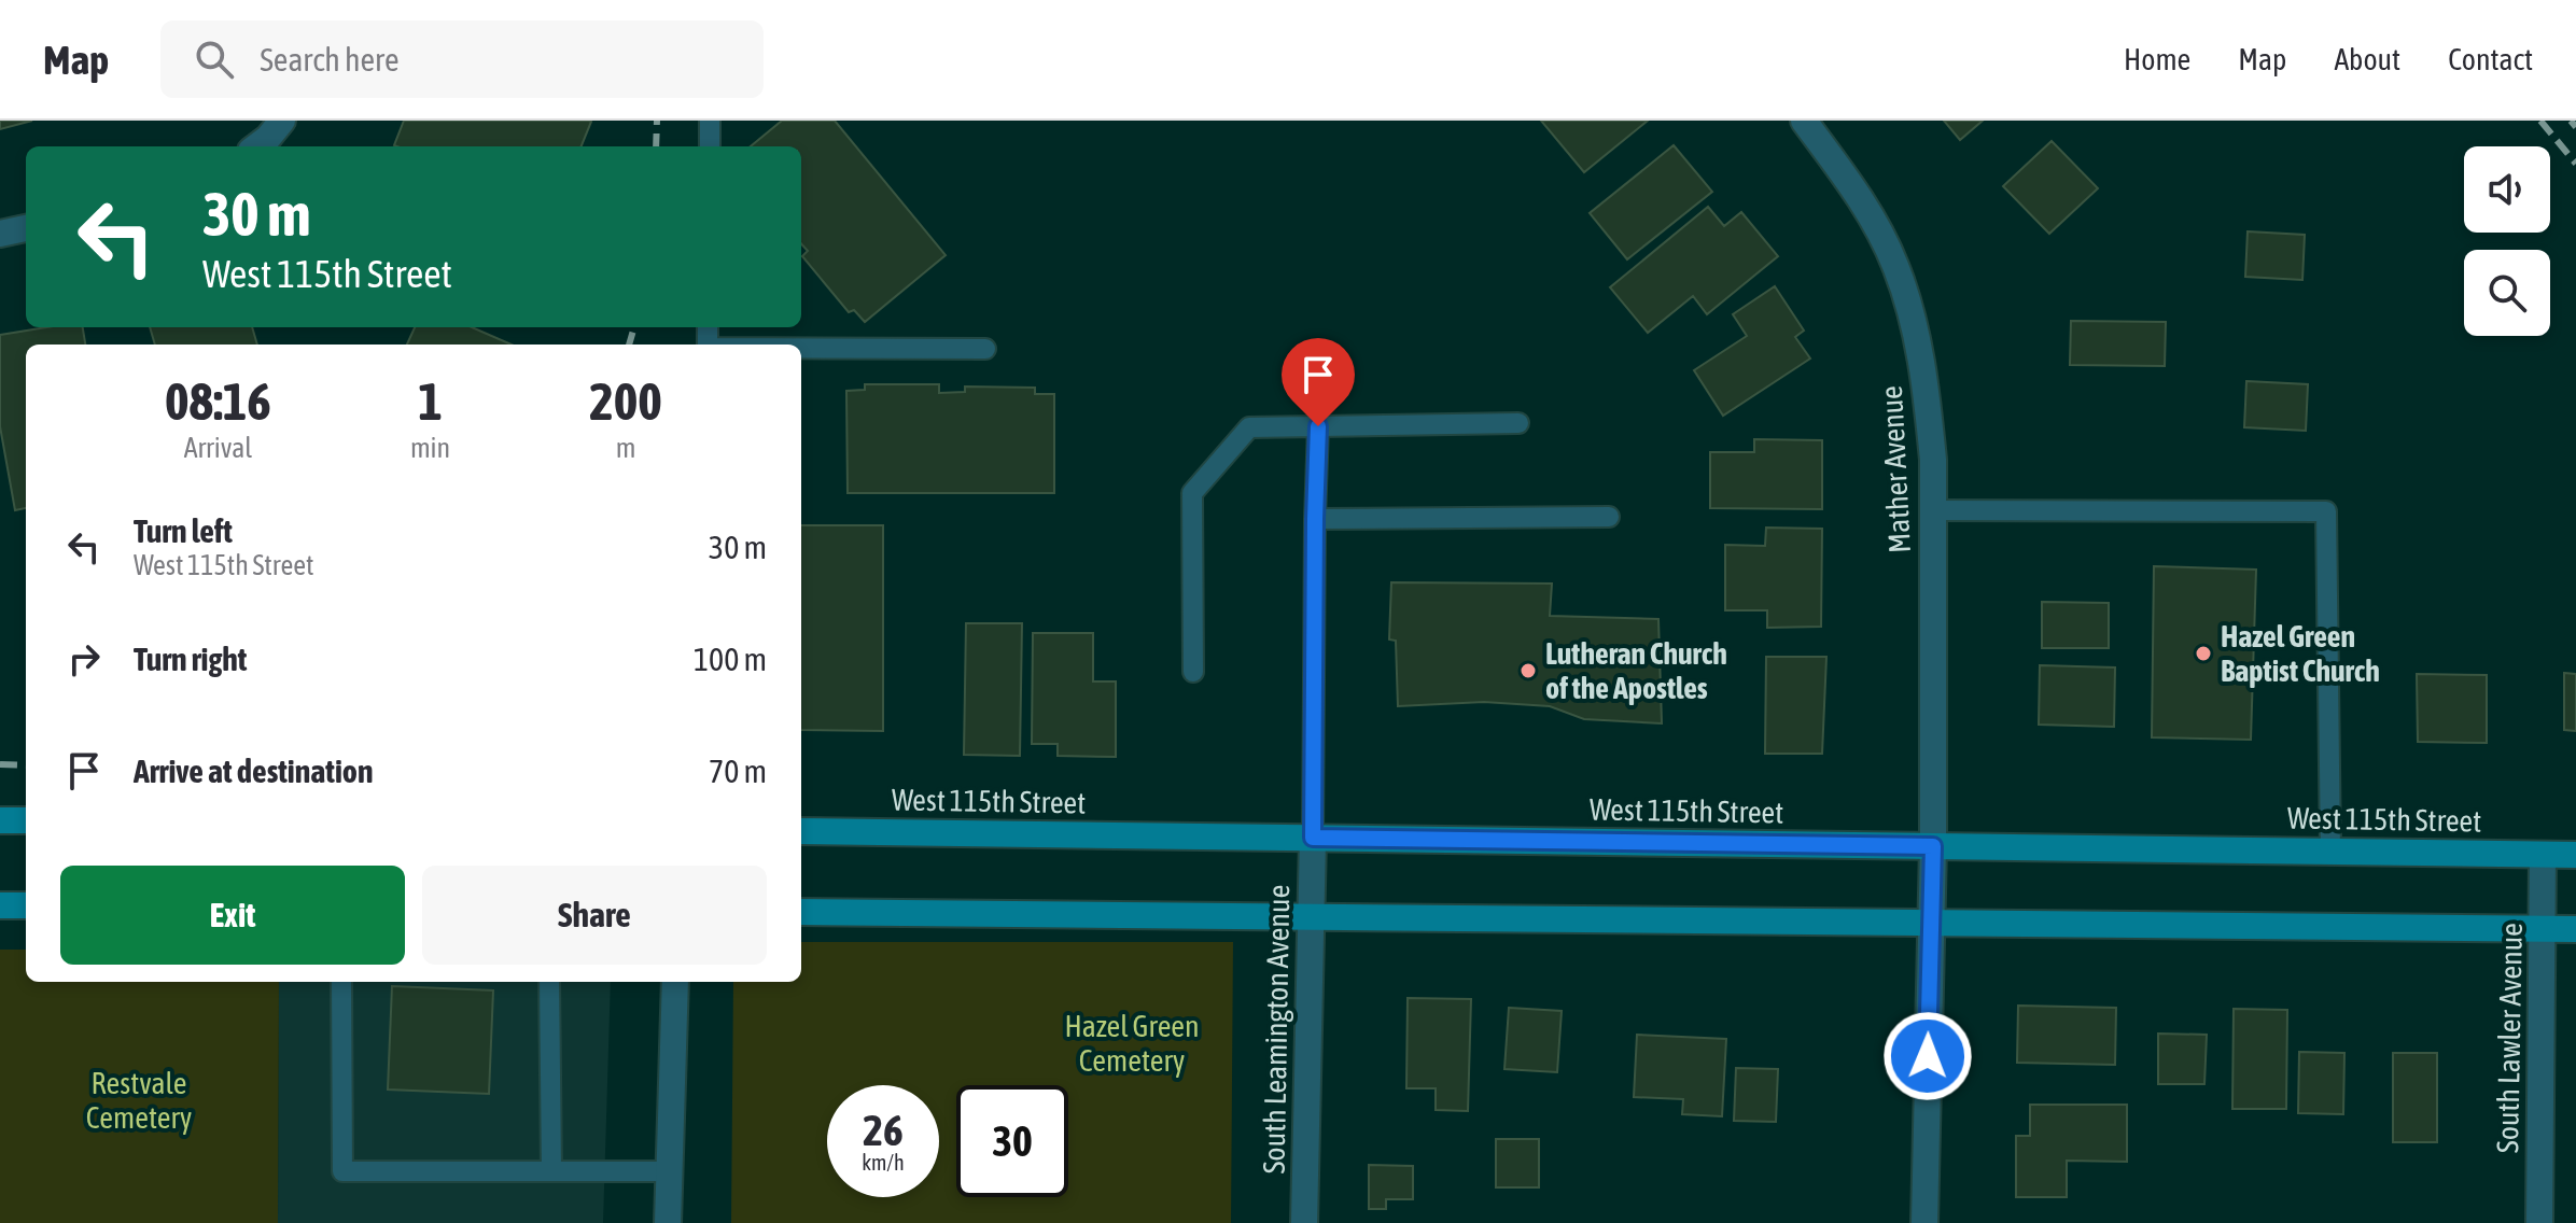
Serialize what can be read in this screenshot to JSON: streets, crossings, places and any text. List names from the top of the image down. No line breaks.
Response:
{"streets":{"street":["Mather Avenue","West 115th Street","South Leamington Avenue","South Lawler Avenue"]},"crossings":[["Mather Avenue","West 115th Street"],["West 115th Street","South Leamington Avenue"],["West 115th Street","South Lawler Avenue"]],"parks":["Hazel Green Cemetery","Restvale Cemetery"],"places":["Hazel Green Baptist Church","Lutheran Church of the Apostles"],"page":{"header":"Map","search":"Search here","nav":["Home","Map","About","Contact"],"turn":["30 m","West 115th Street"],"eta":["08:16","Arrival","1","min","200","m"],"list":[{"name":"Turn left","note":"West 115th Street","value":"30 m"},{"name":"Turn right","value":"100 m"},{"name":"Arrive at destination","value":"70 m"}],"buttons":["Exit","Share"],"speed":"26 km/h","limit":"30"}}
